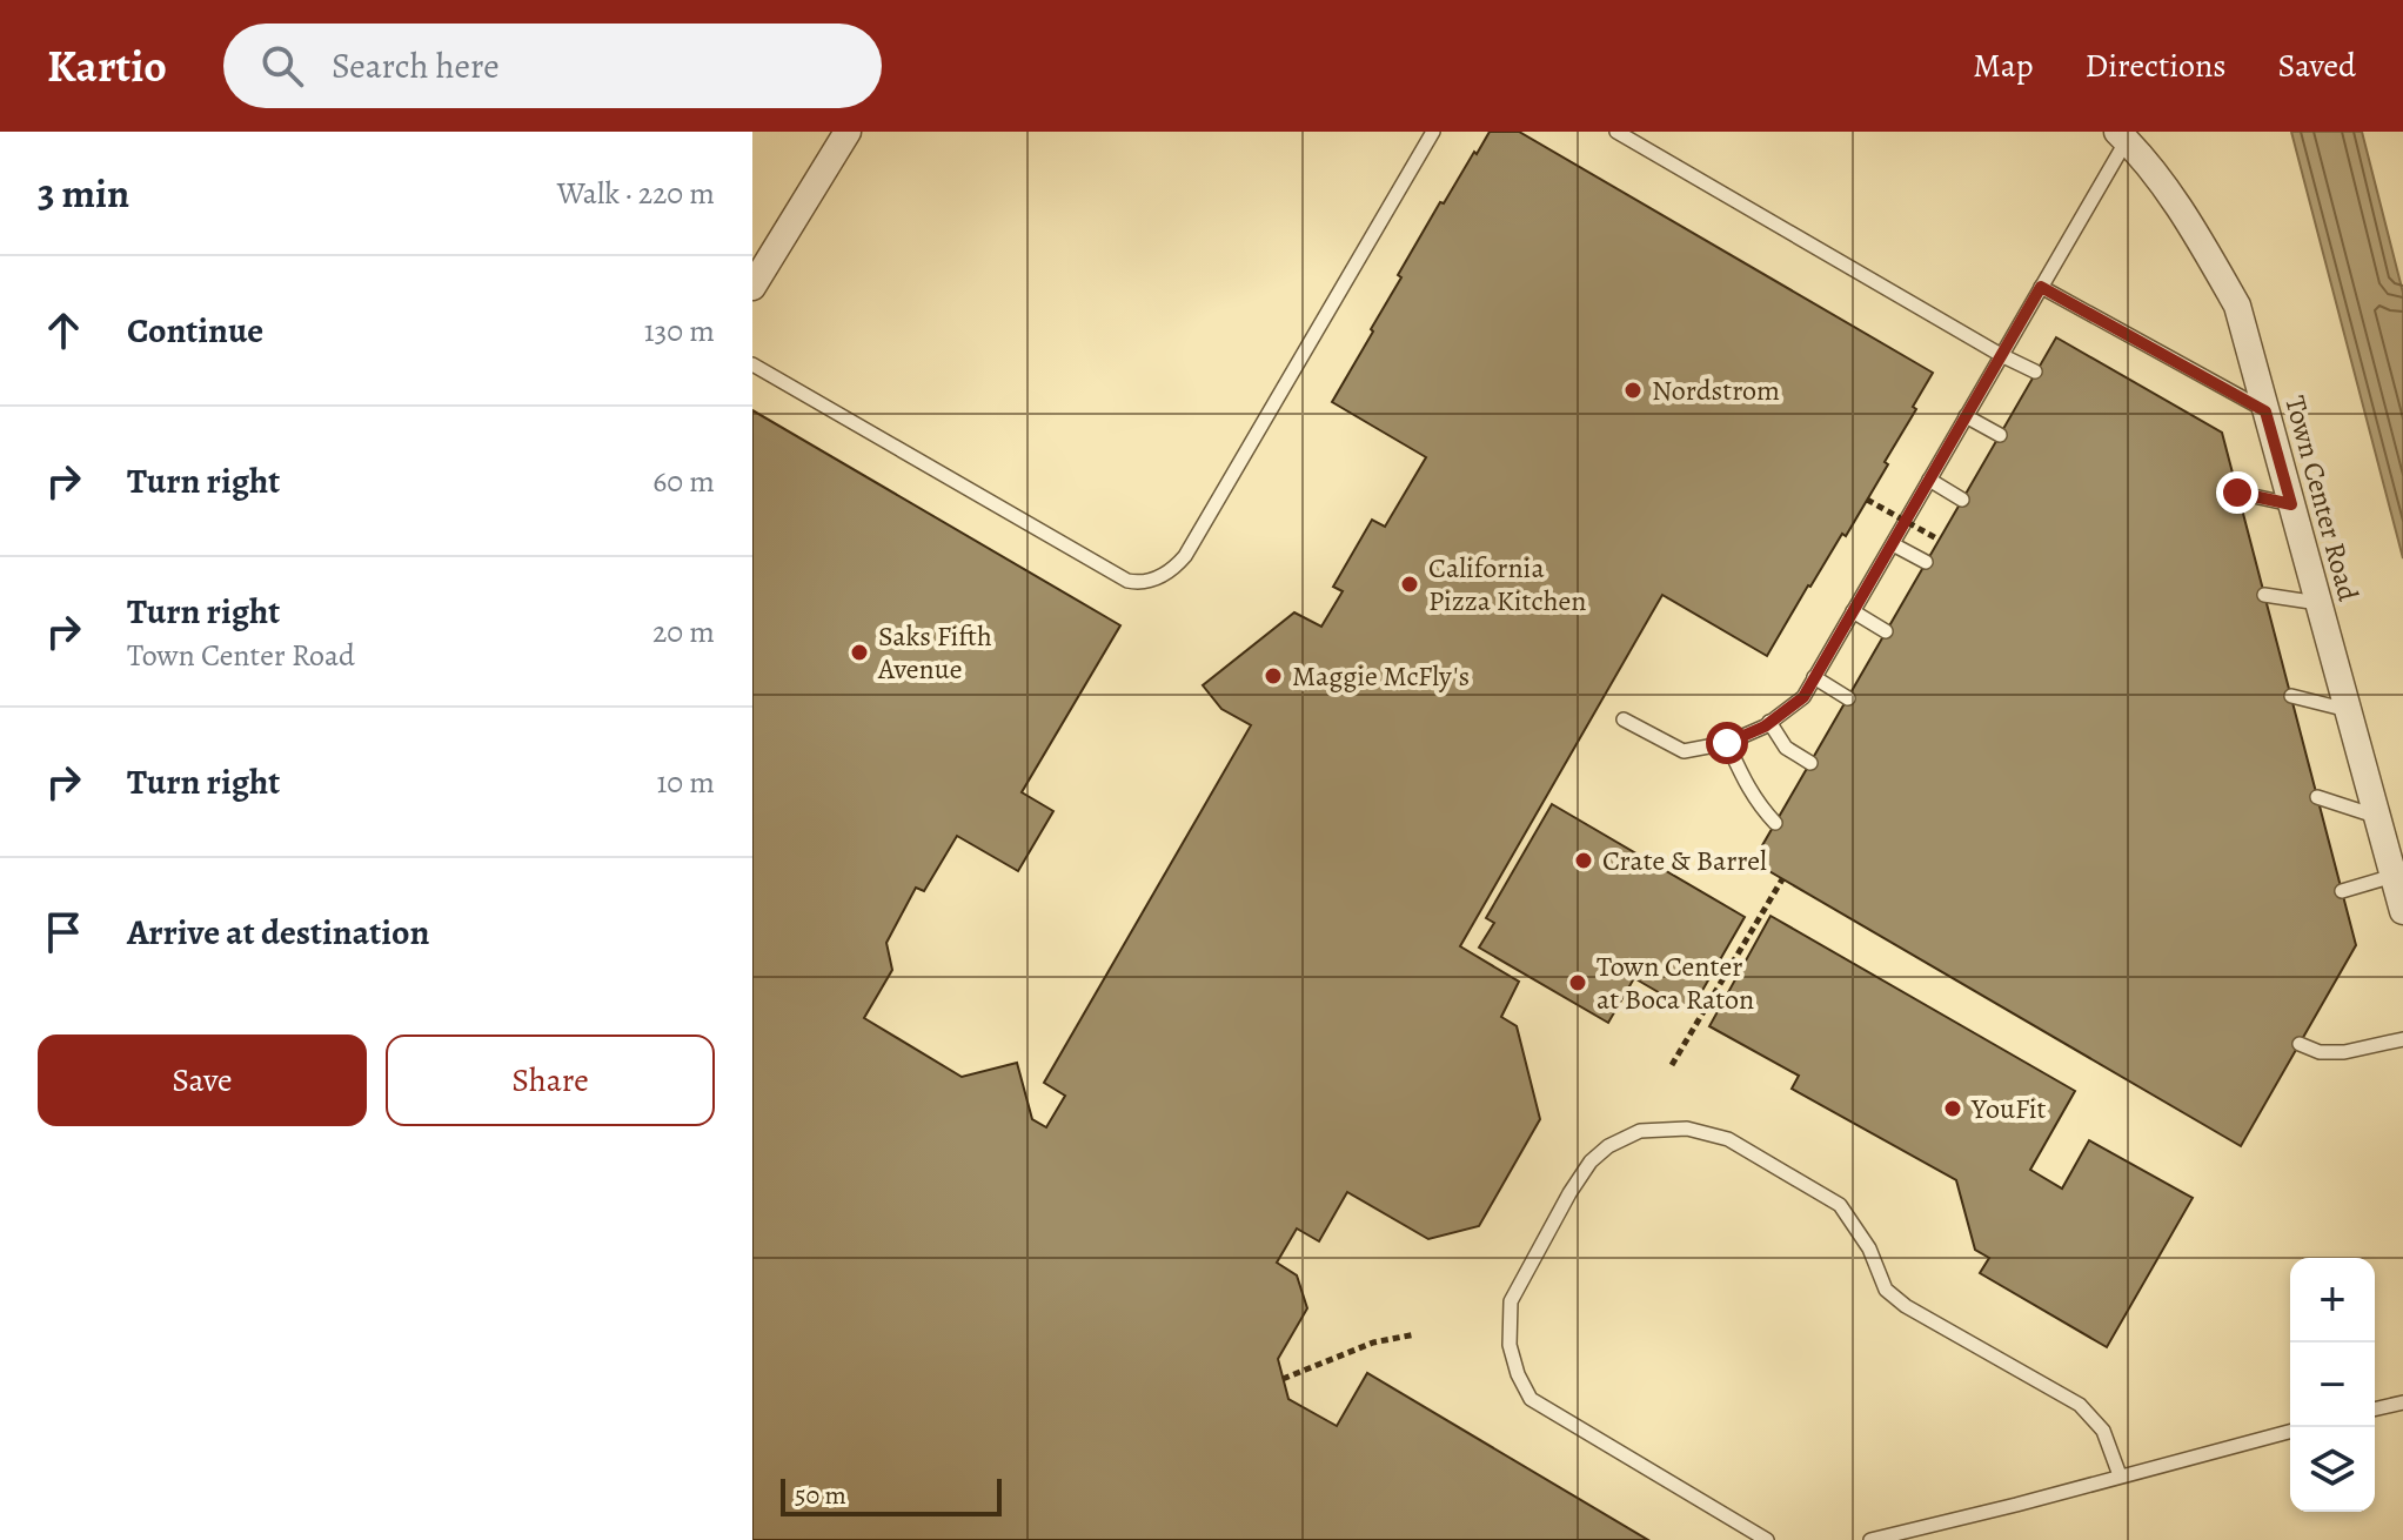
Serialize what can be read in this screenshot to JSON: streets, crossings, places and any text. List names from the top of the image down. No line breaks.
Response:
{"streets":{"street":["Town Center Road"]},"places":["Nordstrom","California Pizza Kitchen","Saks Fifth Avenue","Maggie McFly's","Crate & Barrel","Town Center at Boca Raton","YouFit"],"scale_bar":"50 m","page":{"header":"Kartio","search":"Search here","nav":["Map","Directions","Saved"],"heading":["3 min","Walk · 220 m"],"list":[["Continue","130 m"],["Turn right","60 m"],["Turn right","Town Center Road","20 m"],["Turn right","10 m"],"Arrive at destination"],"buttons":["Save","Share"],"map_buttons":["+","−"],"scale":"50 m"}}
